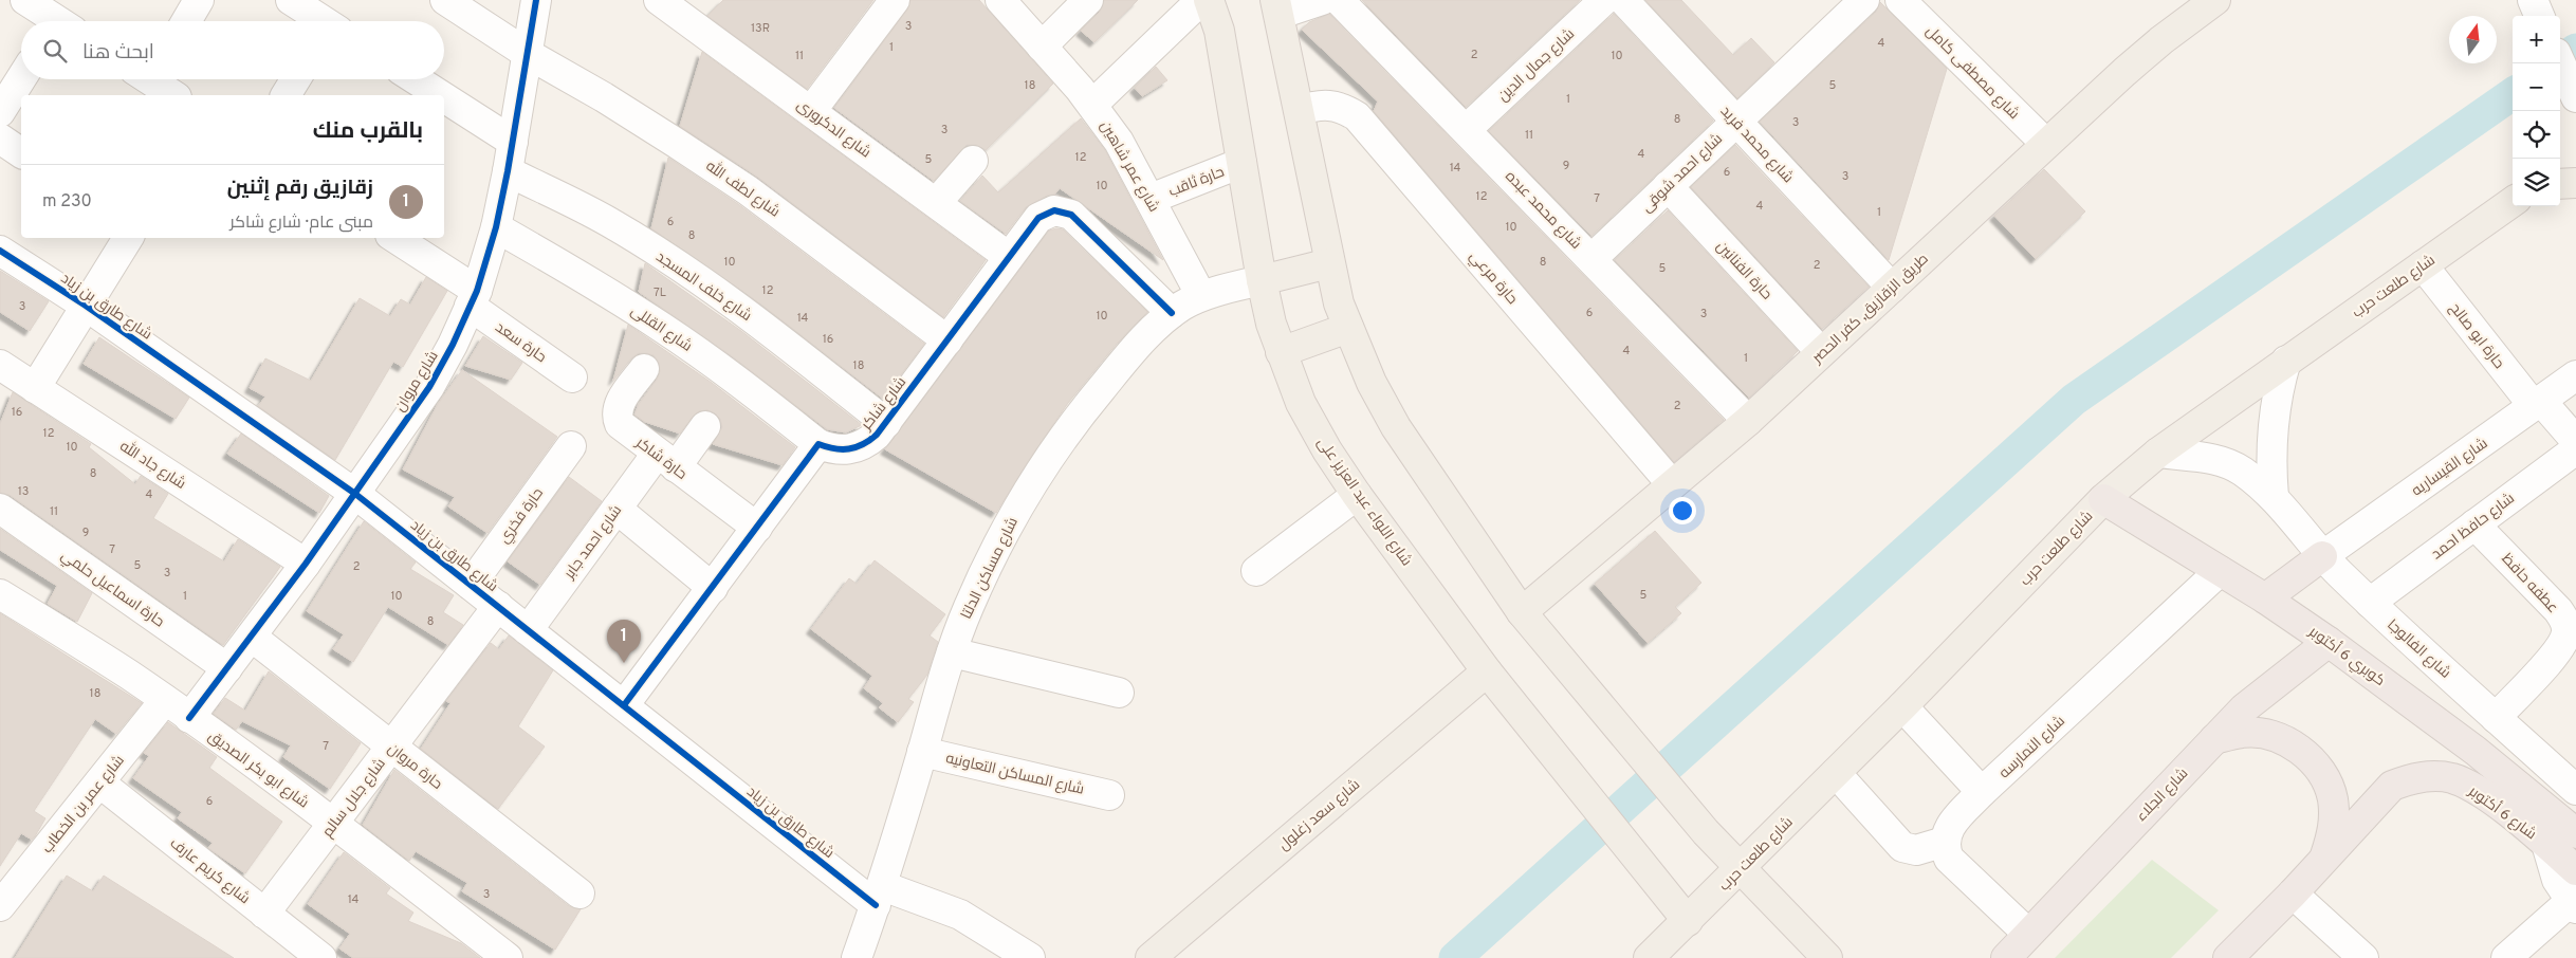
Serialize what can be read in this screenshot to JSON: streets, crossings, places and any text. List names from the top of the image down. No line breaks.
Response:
{"streets":{"highway":["كوبري 6 أكتوبر","شارع الجلاء","شارع 6 أكتوبر"],"main road":["شارع طلعت حرب","طريق الزقازيق, كفر الحصر","شارع اللواء عبد العزيز على","شارع سعد زغلول"],"street":["شارع جمال الدين","شارع مصطفى كامل","شارع الدكرورى","شارع محمد فريد","شارع عمر شاهين","شارع احمد شوقى","حارة ثاقب","شارع لطف الله","شارع محمد عبده","حارة الفنانين","حارة مرعي","شارع خلف المسجد","شارع طارق بن زياد","شارع القللى","حارة ابو صالح","حارة سعد","شارع مروان","شارع شاكر","حارة شاكر","شارع جاد الله","شارع القيساريه","حارة فخري","شارع حافظ احمد","شارع احمد جابر","شارع مساكن الدلتا","عطفه حافظ","حارة اسماعيل حلمي","شارع الفالوجا","شارع النمارسه","حارة مروان","شارع ابو بكر الصديق","شارع المساكن التعاونيه","شارع جلال سالم","شارع عمر بن الخطاب","شارع كريم عارف"]},"crossings":[["شارع جمال الدين","شارع محمد عبده"],["شارع مصطفى كامل","طريق الزقازيق, كفر الحصر"],["شارع الدكرورى","شارع شاكر"],["شارع محمد فريد","شارع احمد شوقى"],["شارع محمد فريد","طريق الزقازيق, كفر الحصر"],["شارع عمر شاهين","حارة ثاقب"],["شارع عمر شاهين","شارع مساكن الدلتا"],["شارع احمد شوقى","شارع محمد عبده"],["شارع احمد شوقى","حارة الفنانين"],["حارة ثاقب","شارع اللواء عبد العزيز على"],["شارع لطف الله","شارع مروان"],["شارع لطف الله","شارع شاكر"],["شارع محمد عبده","طريق الزقازيق, كفر الحصر"],["حارة الفنانين","طريق الزقازيق, كفر الحصر"],["حارة مرعي","طريق الزقازيق, كفر الحصر"],["شارع خلف المسجد","شارع مروان"],["شارع خلف المسجد","شارع شاكر"],["شارع طلعت حرب","حارة ابو صالح"],["شارع طلعت حرب","شارع اللواء عبد العزيز على"],["شارع طلعت حرب","شارع الفالوجا"],["شارع طلعت حرب","كوبري 6 أكتوبر"],["شارع طارق بن زياد","شارع مروان"],["شارع طارق بن زياد","حارة فخري"],["شارع طارق بن زياد","شارع احمد جابر"],["شارع طارق بن زياد","شارع مساكن الدلتا"],["شارع طارق بن زياد","شارع جلال سالم"],["شارع القللى","شارع مروان"],["شارع القللى","شارع شاكر"],["حارة ابو صالح","شارع القيساريه"],["حارة سعد","شارع مروان"],["شارع مروان","شارع جاد الله"],["شارع مروان","حارة اسماعيل حلمي"],["شارع مروان","حارة مروان"],["شارع مروان","شارع ابو بكر الصديق"],["شارع شاكر","شارع مساكن الدلتا"],["حارة شاكر","شارع احمد جابر"],["شارع القيساريه","شارع الفالوجا"],["شارع اللواء عبد العزيز على","شارع مساكن الدلتا"],["شارع اللواء عبد العزيز على","شارع سعد زغلول"],["شارع حافظ احمد","عطفه حافظ"],["شارع حافظ احمد","شارع الفالوجا"],["شارع مساكن الدلتا","شارع المساكن التعاونيه"],["عطفه حافظ","شارع الفالوجا"],["كوبري 6 أكتوبر","شارع النمارسه"],["كوبري 6 أكتوبر","شارع الجلاء"],["حارة مروان","شارع جلال سالم"],["شارع ابو بكر الصديق","شارع جلال سالم"],["شارع ابو بكر الصديق","شارع عمر بن الخطاب"],["شارع جلال سالم","شارع كريم عارف"],["شارع عمر بن الخطاب","شارع كريم عارف"]],"house_numbers":["3","13R","4","1","2","11","10","18","5","1","8","3","3","11","4","12","5","9","14","6","3","10","12","7","4","1","6","10","8","10","8","2","5","12","7L","3","6","3","10","14","16","4","1","18","2","16","12","10","8","13","4","11","9","7","5","2","3","5","1","10","8","18","7","6","3","14"],"north":"top","page":{"map_buttons":["+","−"],"search":"ابحث هنا","heading":"بالقرب منك","list":[{"mark":"1","name":"زقازيق رقم إثنين","note":"مبنى عام · شارع شاكر","value":"230 m"}],"pins":"1"}}
